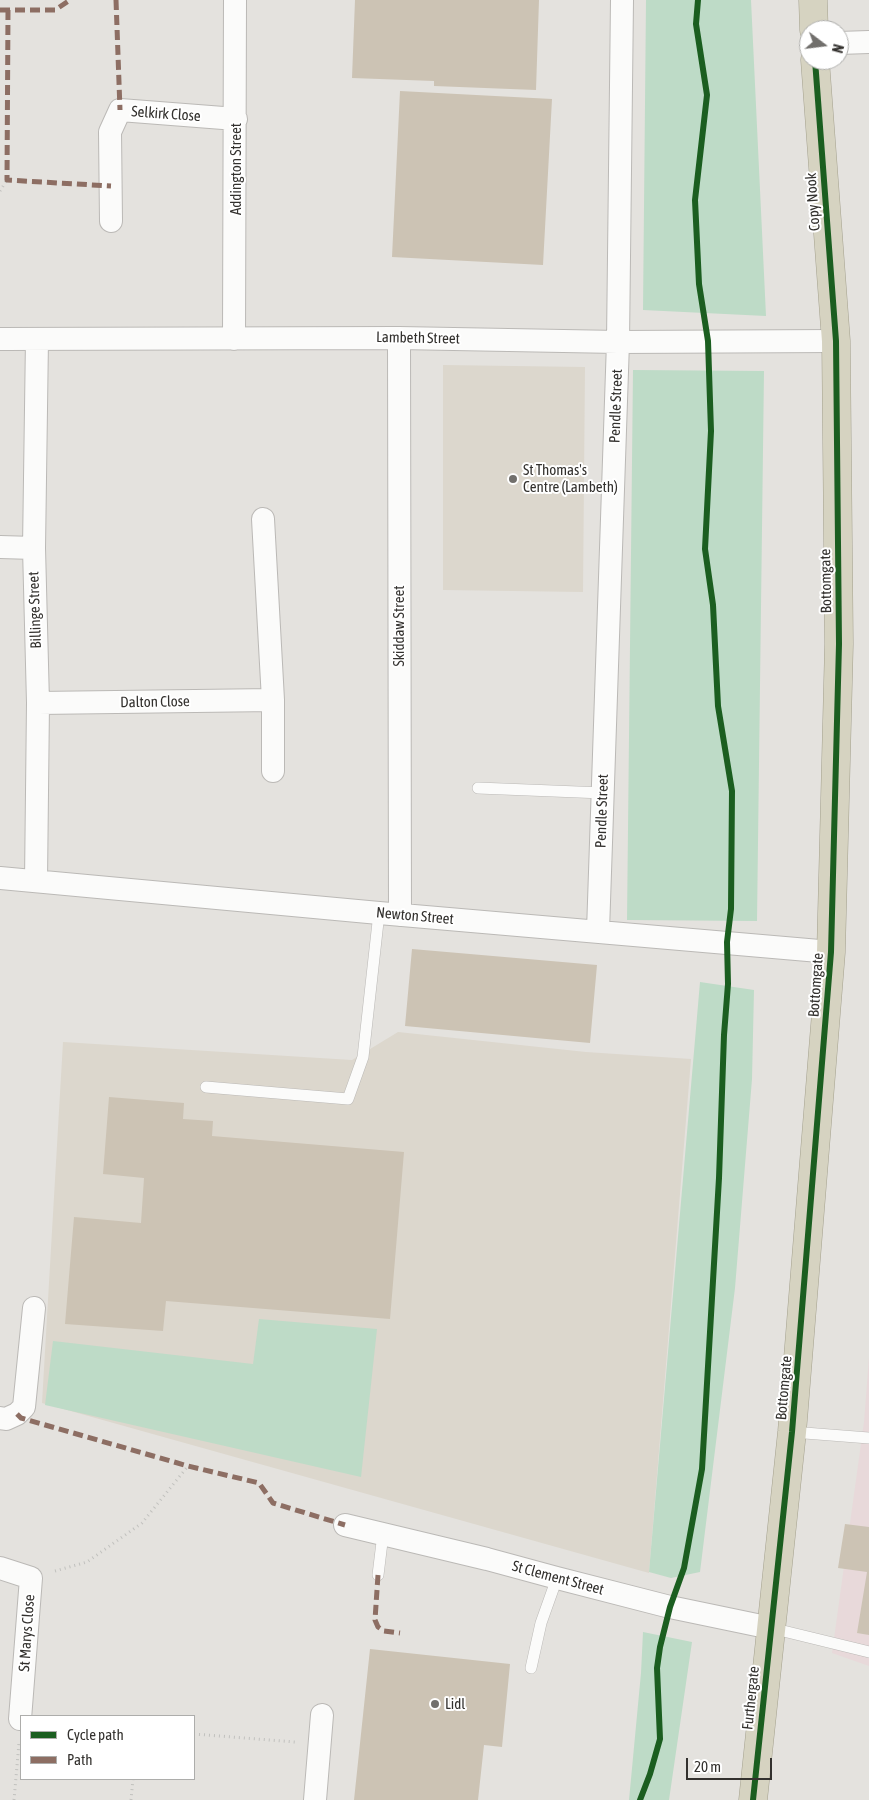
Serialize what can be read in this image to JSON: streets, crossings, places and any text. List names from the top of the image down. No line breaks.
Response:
{"streets":{"highway":["Copy Nook","Bottomgate","Furthergate"],"street":["Selkirk Close","Addington Street","Lambeth Street","Pendle Street","Billinge Street","Skiddaw Street","Dalton Close","Newton Street","St Clement Street","St Marys Close"]},"crossings":[["Selkirk Close","Addington Street"],["Addington Street","Lambeth Street"],["Copy Nook","Lambeth Street"],["Copy Nook","Bottomgate"],["Lambeth Street","Pendle Street"],["Lambeth Street","Bottomgate"],["Lambeth Street","Billinge Street"],["Lambeth Street","Skiddaw Street"],["Pendle Street","Newton Street"],["Bottomgate","Newton Street"],["Bottomgate","St Clement Street"],["Bottomgate","Furthergate"],["Billinge Street","Dalton Close"],["Billinge Street","Newton Street"],["Skiddaw Street","Newton Street"],["St Clement Street","Furthergate"]],"places":["St Thomas's Centre (Lambeth)","Lidl"],"legend":["Cycle path","Path"],"scale_bar":"20 m","north":"right"}
